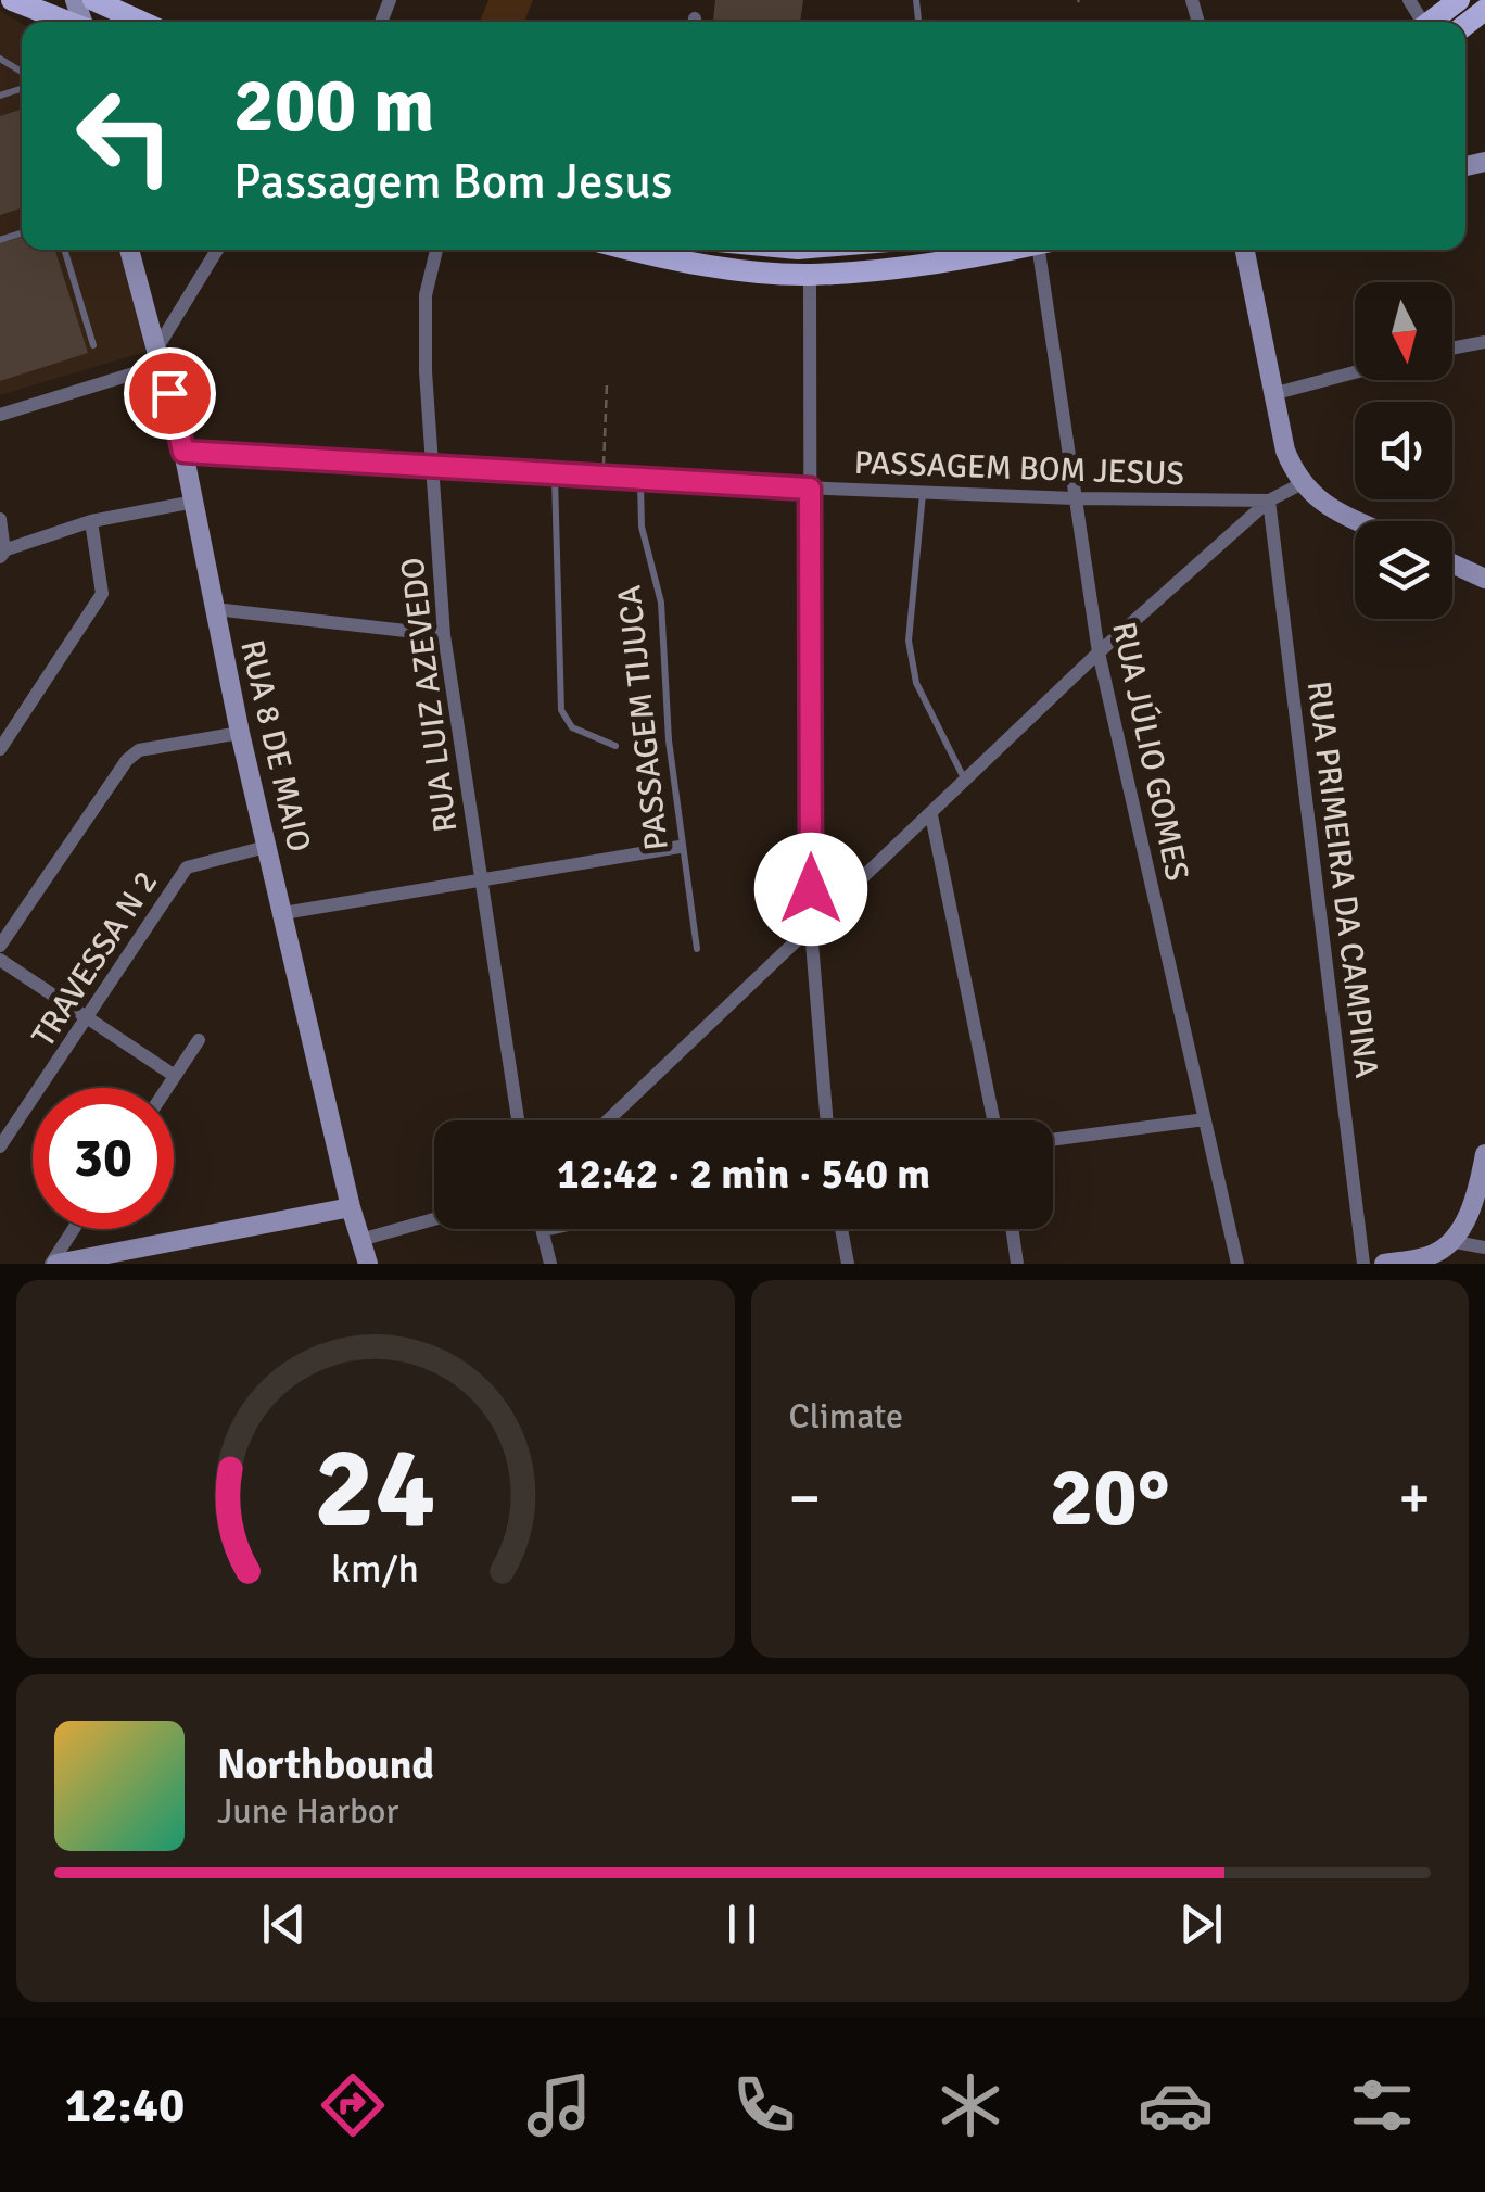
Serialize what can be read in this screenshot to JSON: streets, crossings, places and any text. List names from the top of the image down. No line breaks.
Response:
{"streets":{"street":["PASSAGEM BOM JESUS","RUA LUIZ AZEVEDO","RUA 8 DE MAIO","RUA JÚLIO GOMES","RUA PRIMEIRA DA CAMPINA","TRAVESSA N 2"],"lane":["PASSAGEM TIJUCA"]},"crossings":[["PASSAGEM BOM JESUS","RUA LUIZ AZEVEDO"],["PASSAGEM BOM JESUS","PASSAGEM TIJUCA"],["PASSAGEM BOM JESUS","RUA 8 DE MAIO"],["PASSAGEM BOM JESUS","RUA JÚLIO GOMES"],["PASSAGEM BOM JESUS","RUA PRIMEIRA DA CAMPINA"],["RUA 8 DE MAIO","TRAVESSA N 2"]],"north":"bottom","page":{"turn":["200 m","Passagem Bom Jesus"],"limit":"30","trip":"12:42 · 2 min · 540 m","tile":"Climate","heat":["−","20°","+"],"song":["Northbound","June Harbor"],"tabs":"12:40","gauge":["24","km/h"]}}
